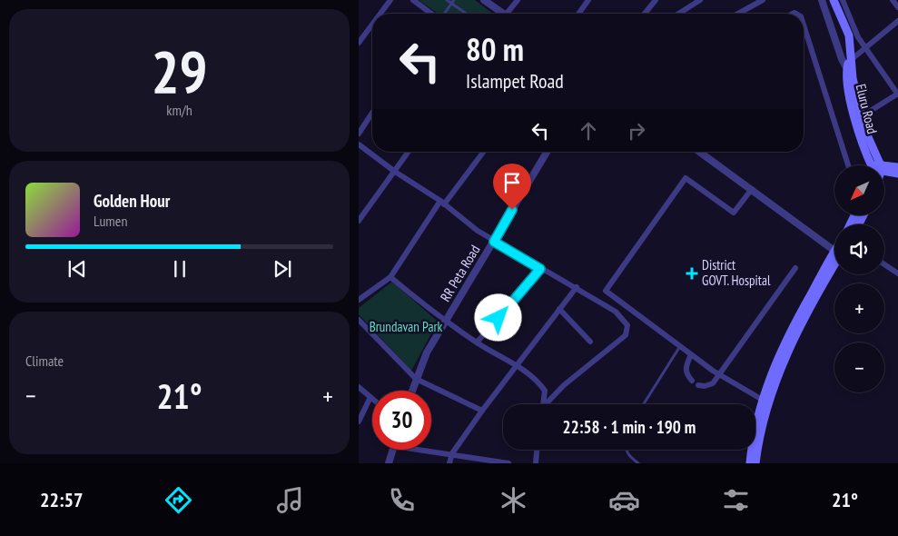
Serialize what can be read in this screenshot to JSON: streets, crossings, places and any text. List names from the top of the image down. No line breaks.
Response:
{"streets":{"main road":["Eluru Road"],"street":["RR Peta Road"]},"parks":["Brundavan Park"],"places":{"health":["District GOVT. Hospital"]},"north":"bottom left","page":{"tile":[["29","km/h"],"Climate"],"turn":["80 m","Islampet Road"],"map_buttons":["+","−"],"song":["Golden Hour","Lumen"],"heat":["−","21°","+"],"limit":"30","trip":"22:58 · 1 min · 190 m","tabs":["22:57","21°"]}}
